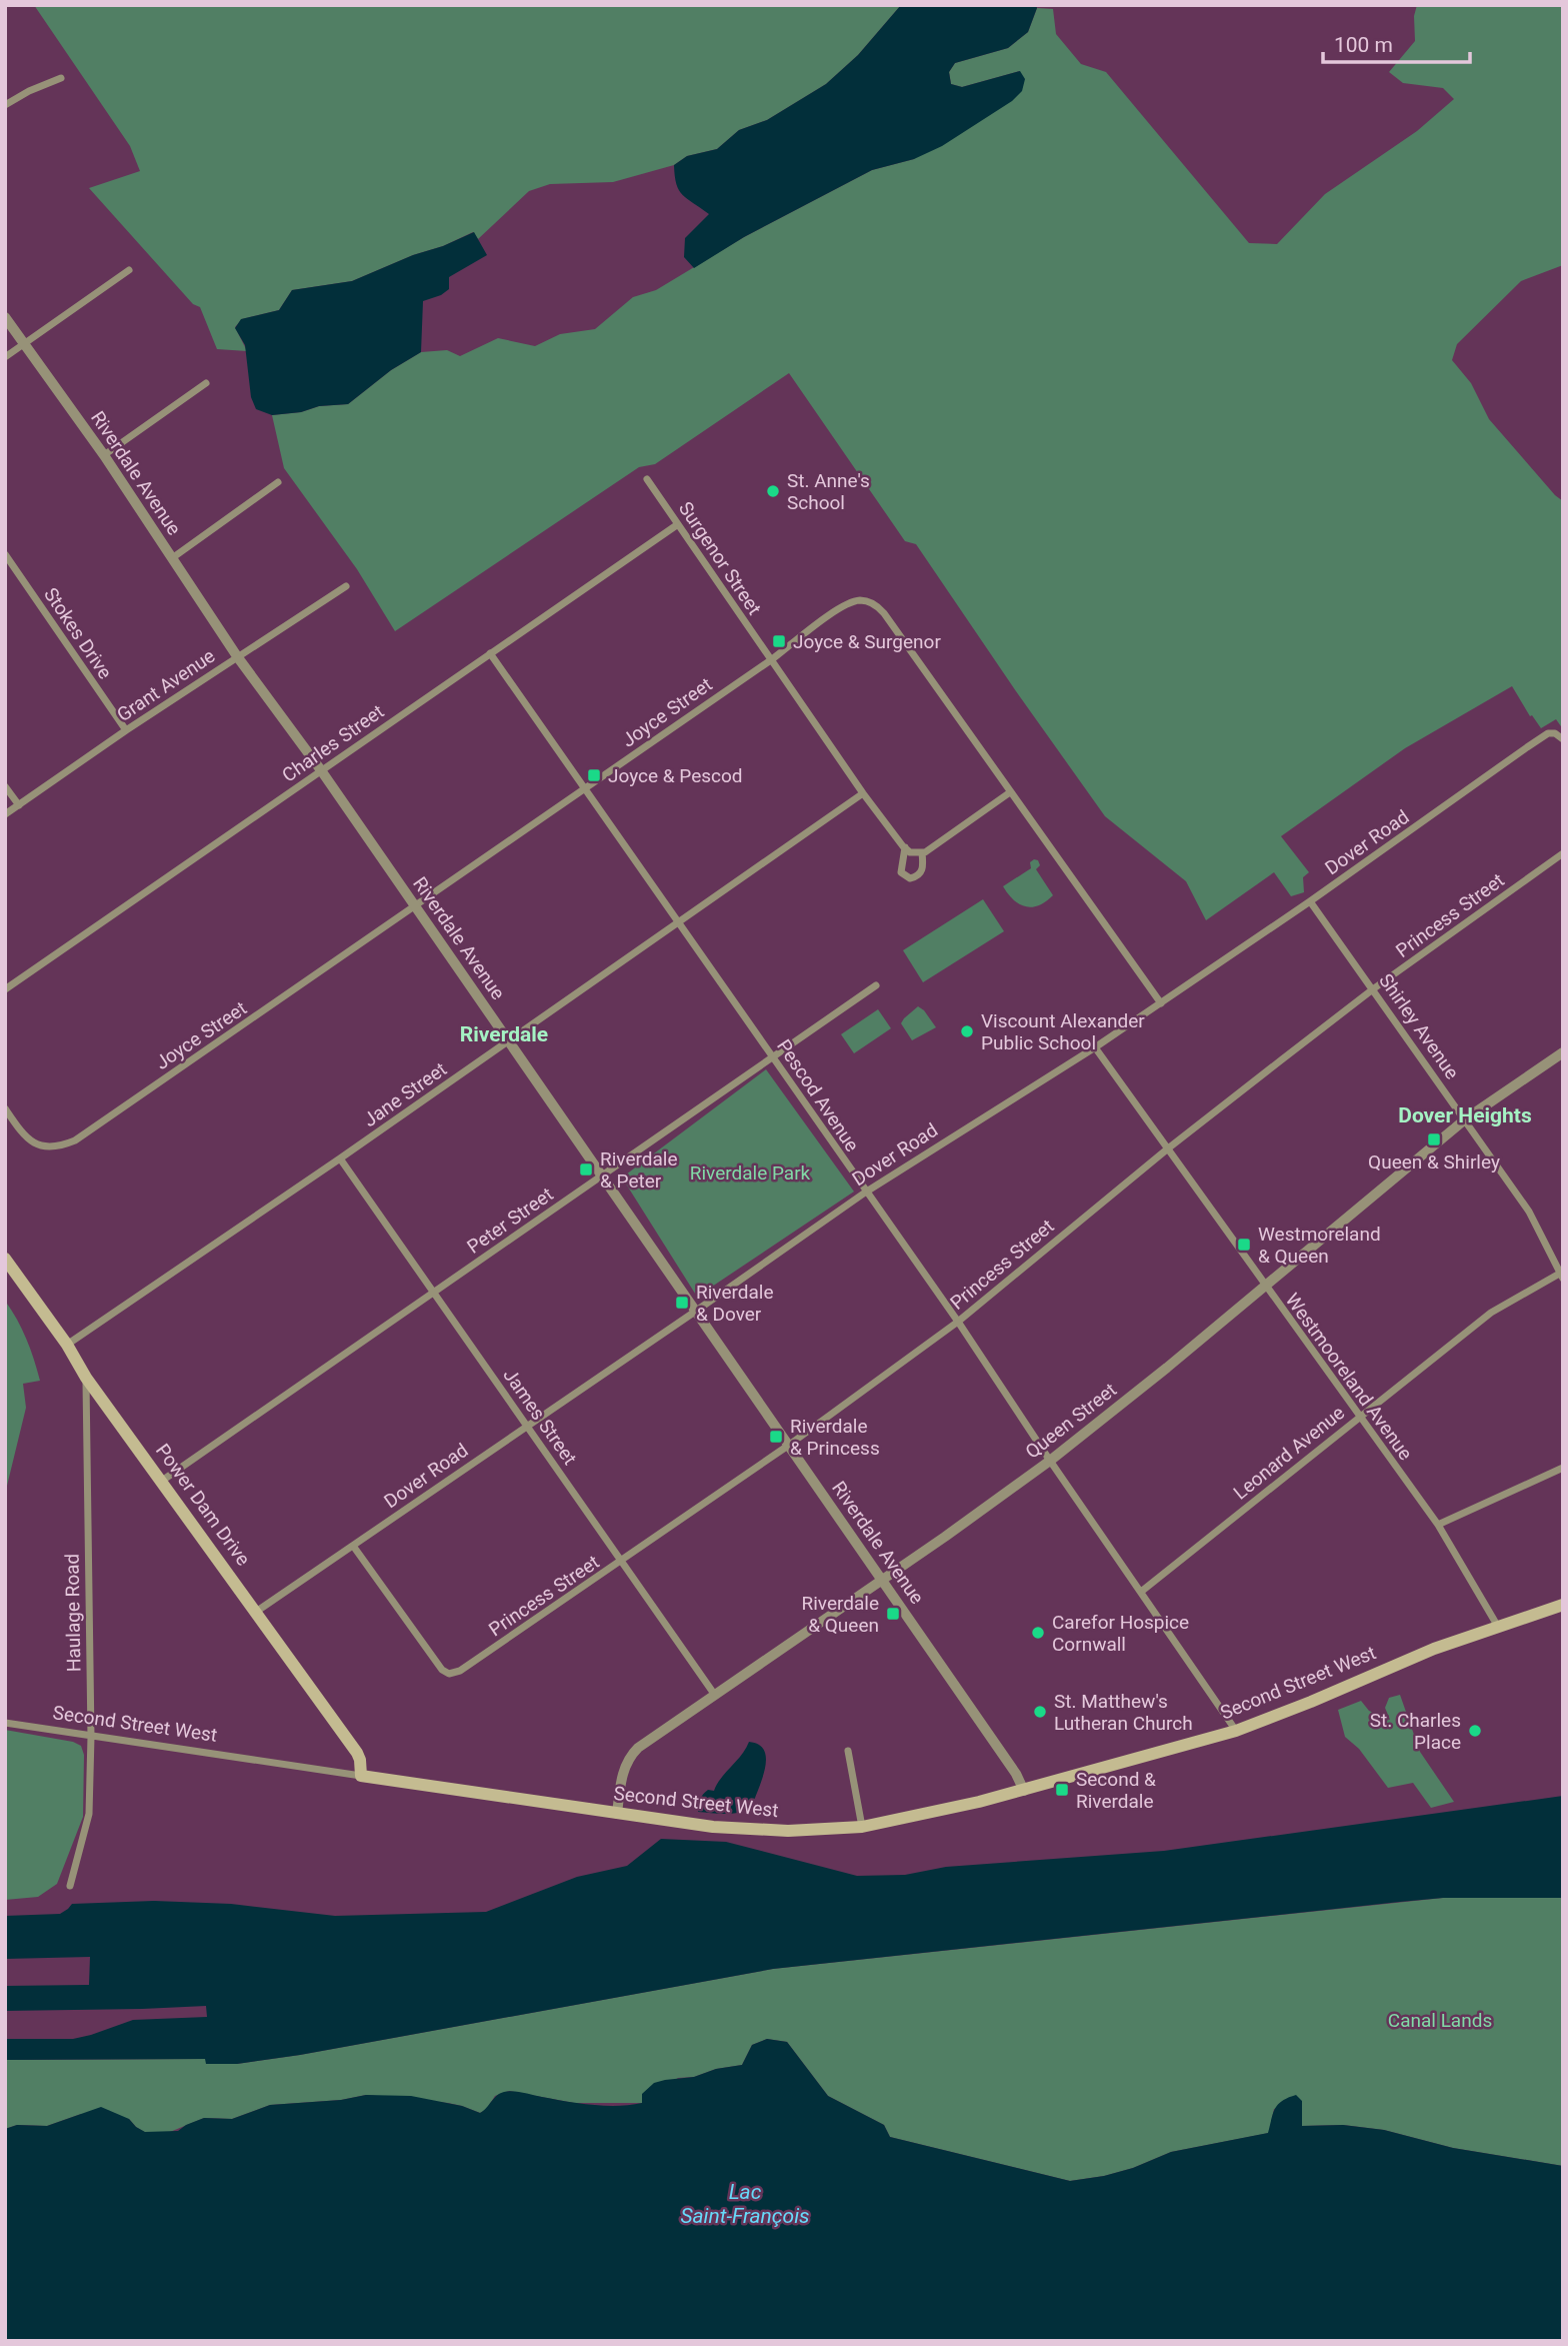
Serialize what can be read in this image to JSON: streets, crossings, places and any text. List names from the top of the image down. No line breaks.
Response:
{"streets":{"main road":["Power Dam Drive","Second Street West"],"street":["Riverdale Avenue","Surgenor Street","Stokes Drive","Grant Avenue","Joyce Street","Charles Street","Dover Road","Princess Street","Shirley Avenue","Jane Street","Pescod Avenue","Peter Street","Westmooreland Avenue","James Street","Queen Street","Leonard Avenue","Haulage Road"]},"crossings":[["Riverdale Avenue","Grant Avenue"],["Riverdale Avenue","Joyce Street"],["Riverdale Avenue","Charles Street"],["Riverdale Avenue","Dover Road"],["Riverdale Avenue","Princess Street"],["Riverdale Avenue","Jane Street"],["Riverdale Avenue","Peter Street"],["Riverdale Avenue","Queen Street"],["Riverdale Avenue","Second Street West"],["Surgenor Street","Joyce Street"],["Surgenor Street","Charles Street"],["Surgenor Street","Jane Street"],["Stokes Drive","Grant Avenue"],["Joyce Street","Dover Road"],["Joyce Street","Pescod Avenue"],["Charles Street","Pescod Avenue"],["Dover Road","Princess Street"],["Dover Road","Shirley Avenue"],["Dover Road","Pescod Avenue"],["Dover Road","Westmooreland Avenue"],["Dover Road","James Street"],["Dover Road","Power Dam Drive"],["Princess Street","Shirley Avenue"],["Princess Street","Pescod Avenue"],["Princess Street","Westmooreland Avenue"],["Princess Street","James Street"],["Shirley Avenue","Queen Street"],["Shirley Avenue","Leonard Avenue"],["Jane Street","Pescod Avenue"],["Jane Street","James Street"],["Jane Street","Power Dam Drive"],["Pescod Avenue","Peter Street"],["Pescod Avenue","Queen Street"],["Pescod Avenue","Leonard Avenue"],["Pescod Avenue","Second Street West"],["Peter Street","James Street"],["Peter Street","Power Dam Drive"],["Westmooreland Avenue","Queen Street"],["Westmooreland Avenue","Leonard Avenue"],["Westmooreland Avenue","Second Street West"],["James Street","Queen Street"],["Queen Street","Second Street West"],["Power Dam Drive","Haulage Road"],["Power Dam Drive","Second Street West"],["Haulage Road","Second Street West"]],"districts":["Riverdale","Dover Heights"],"water":["Lac Saint-François"],"parks":["Riverdale Park","Canal Lands"],"places":{"other":["St. Anne's School","Viscount Alexander Public School","Carefor Hospice Cornwall","St. Matthew's Lutheran Church","St. Charles Place"],"transit":["Joyce & Surgenor","Joyce & Pescod","Queen & Shirley","Riverdale & Peter","Westmoreland & Queen","Riverdale & Dover","Riverdale & Princess","Riverdale & Queen","Second & Riverdale"]},"scale_bar":"100 m"}
